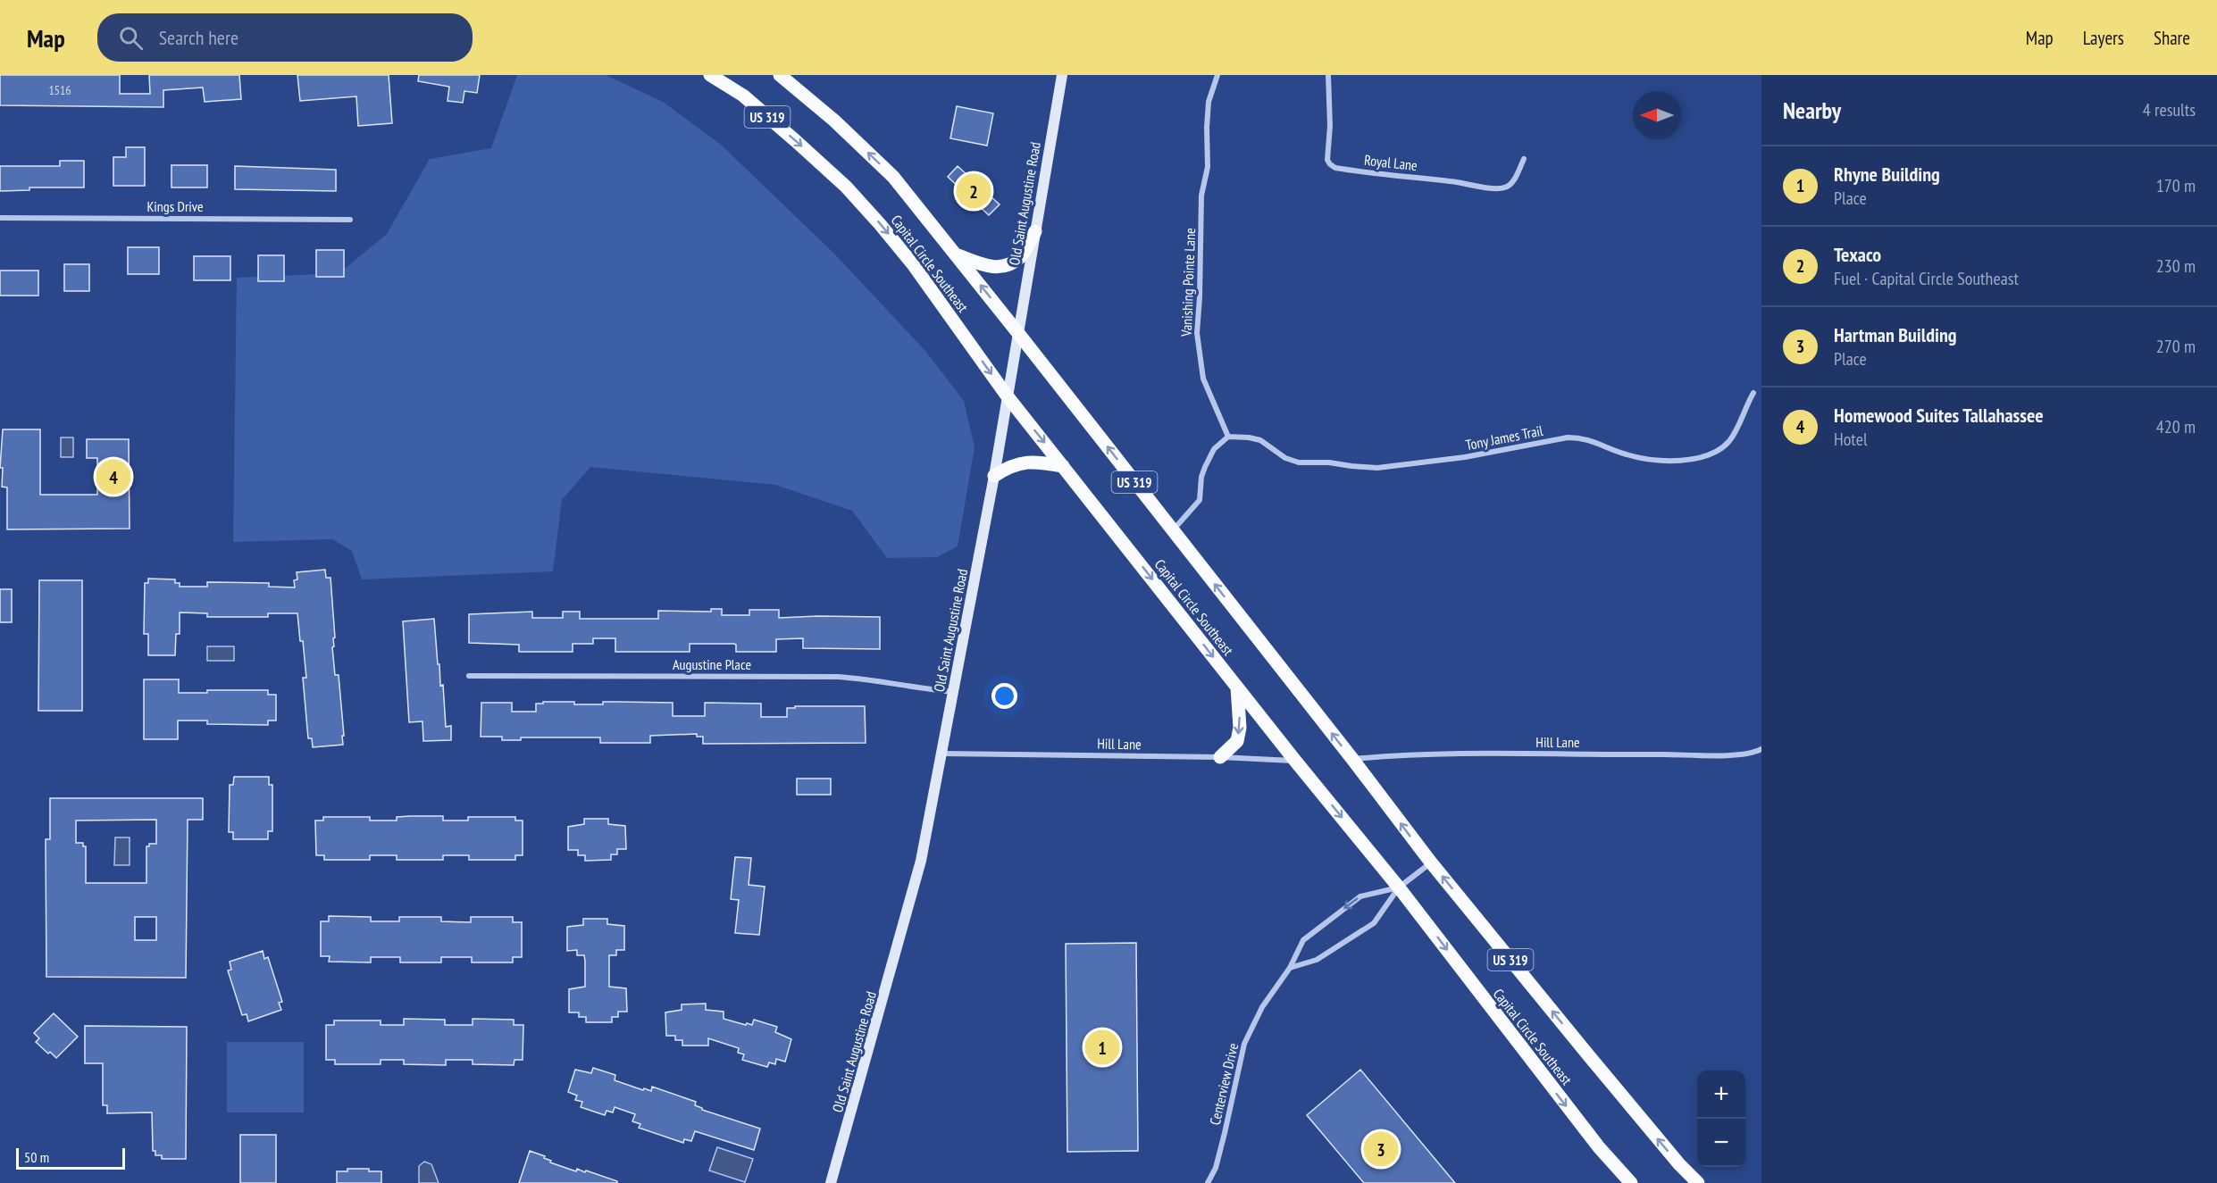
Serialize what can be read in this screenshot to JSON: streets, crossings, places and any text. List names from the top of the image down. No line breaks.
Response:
{"streets":{"main road":["US 319","Capital Circle Southeast"],"street":["Royal Lane","Old Saint Augustine Road","Kings Drive","Vanishing Pointe Lane","Tony James Trail","Augustine Place","Hill Lane","Centerview Drive"]},"crossings":[["Old Saint Augustine Road","Capital Circle Southeast"],["Old Saint Augustine Road","Augustine Place"],["Old Saint Augustine Road","Hill Lane"],["Capital Circle Southeast","Hill Lane"],["Capital Circle Southeast","Centerview Drive"],["Vanishing Pointe Lane","Tony James Trail"]],"house_numbers":["1516"],"scale_bar":"50 m","north":"left","page":{"header":"Map","search":"Search here","nav":["Map","Layers","Share"],"heading":["Nearby","4 results"],"list":[{"mark":"1","name":"Rhyne Building","note":"Place","value":"170 m"},{"mark":"2","name":"Texaco","note":"Fuel · Capital Circle Southeast","value":"230 m"},{"mark":"3","name":"Hartman Building","note":"Place","value":"270 m"},{"mark":"4","name":"Homewood Suites Tallahassee","note":"Hotel","value":"420 m"}],"pins":["2","4","1","3"],"map_buttons":["+","−"],"scale":"50 m"}}
